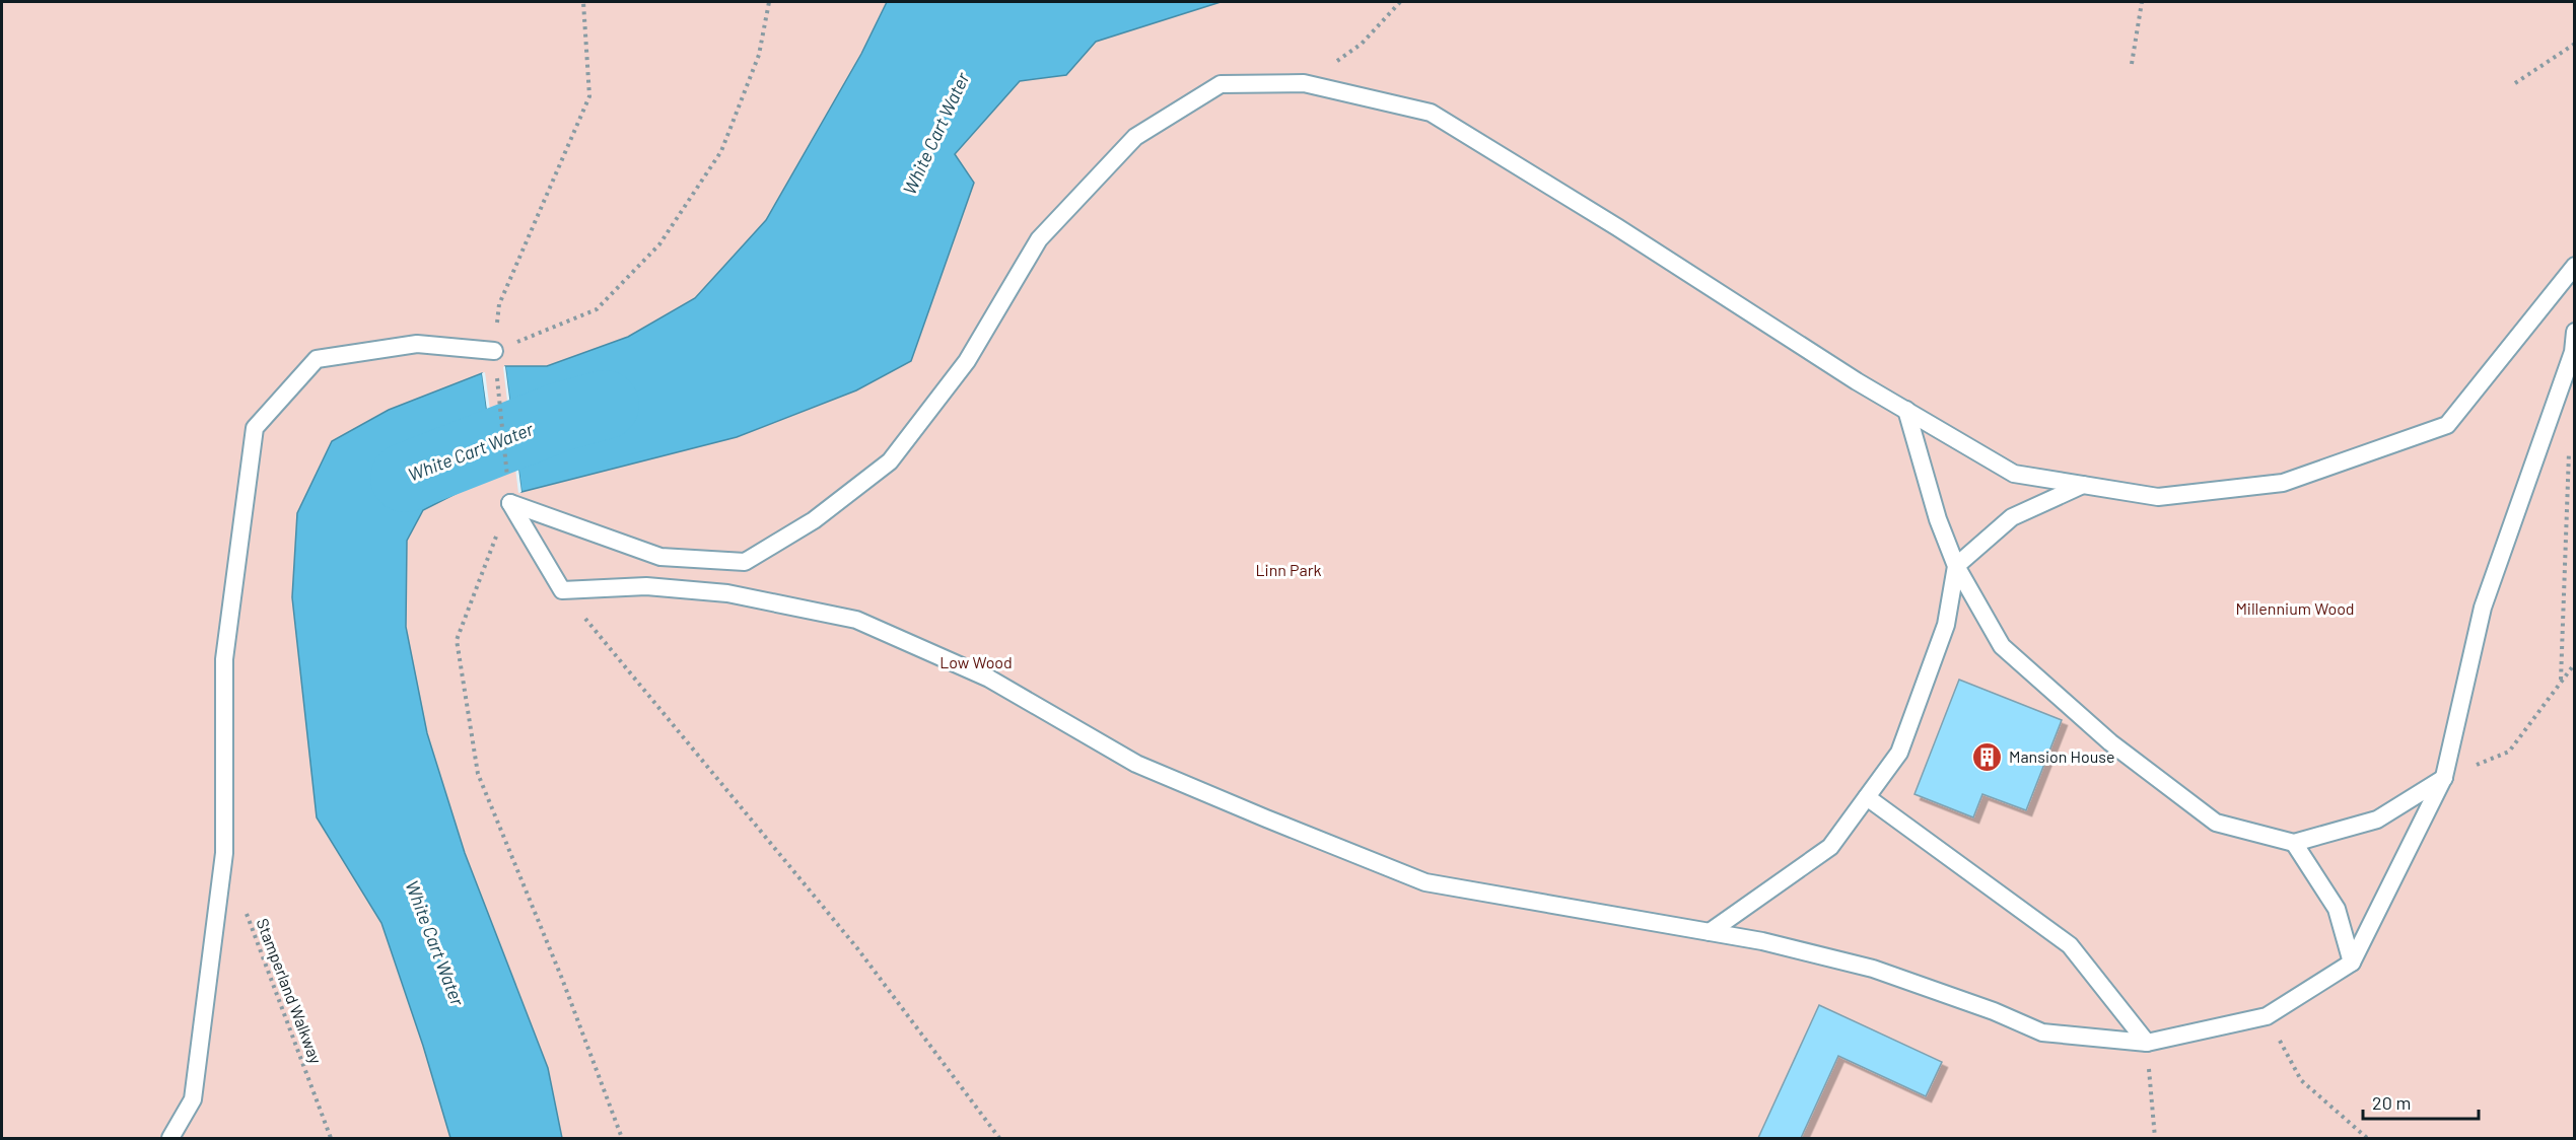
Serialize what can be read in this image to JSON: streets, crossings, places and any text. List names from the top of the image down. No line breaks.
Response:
{"streets":{"path":["Stamperland Walkway"]},"water":["White Cart Water"],"parks":["Linn Park","Millennium Wood","Low Wood"],"places":{"building":["Mansion House"]},"scale_bar":"20 m"}
